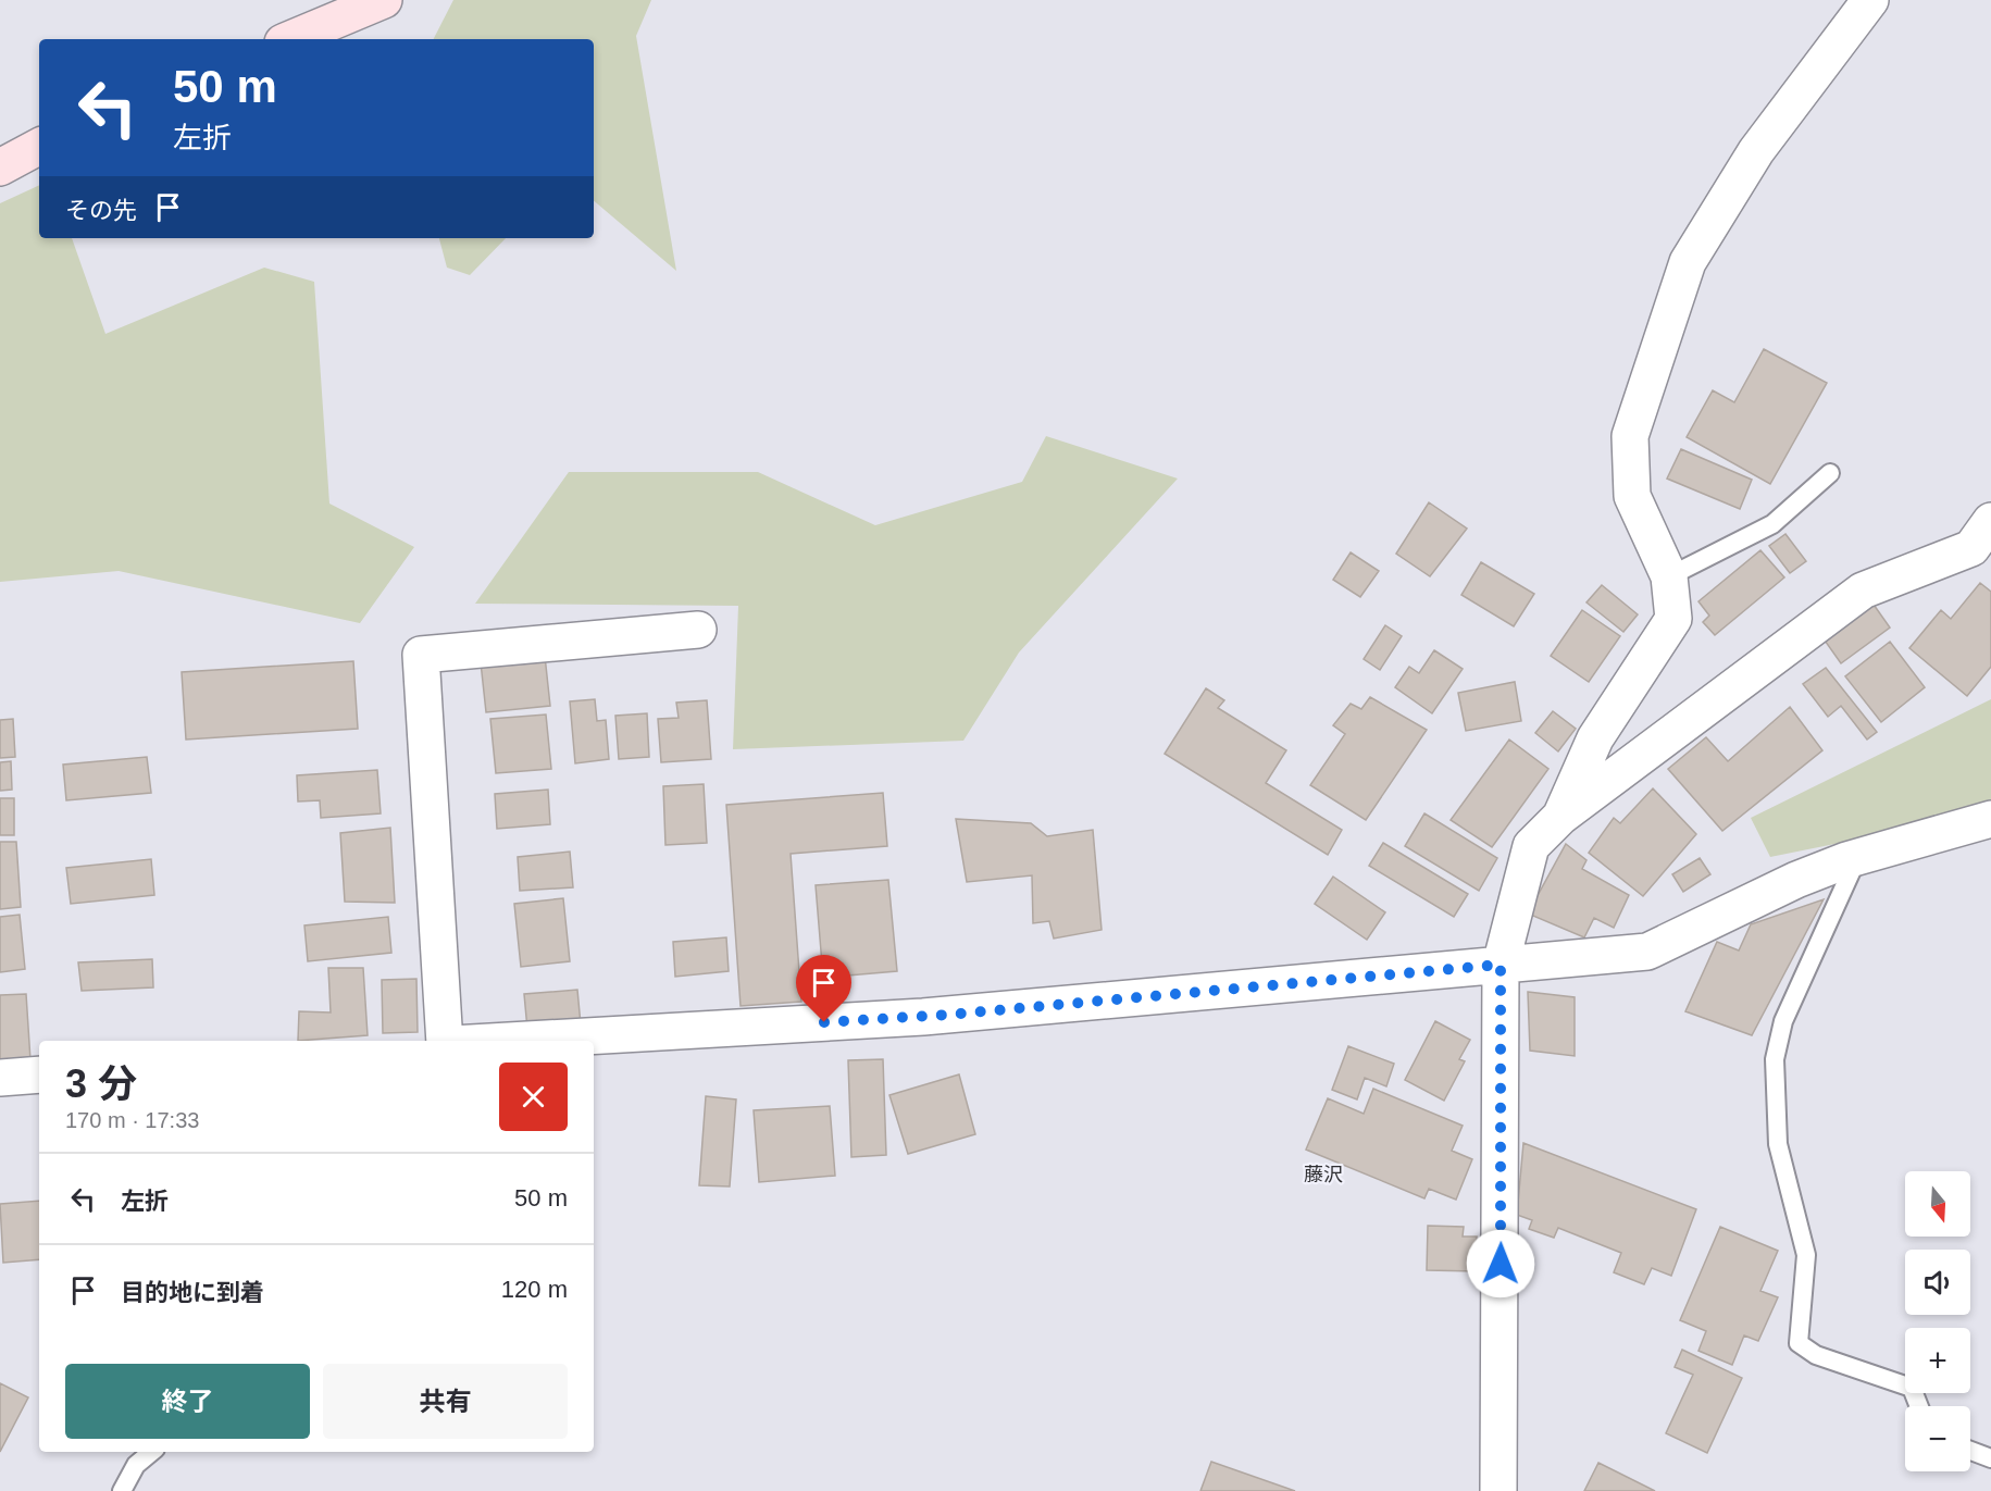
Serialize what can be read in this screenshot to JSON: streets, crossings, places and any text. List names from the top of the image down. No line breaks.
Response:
{"districts":["藤沢"],"north":"bottom","page":{"turn":["50 m","左折"],"then":"その先","heading":["3 分","170 m · 17:33"],"list":[{"name":"左折","value":"50 m"},{"name":"目的地に到着","value":"120 m"}],"map_buttons":["+","−"],"buttons":["終了","共有"]}}
